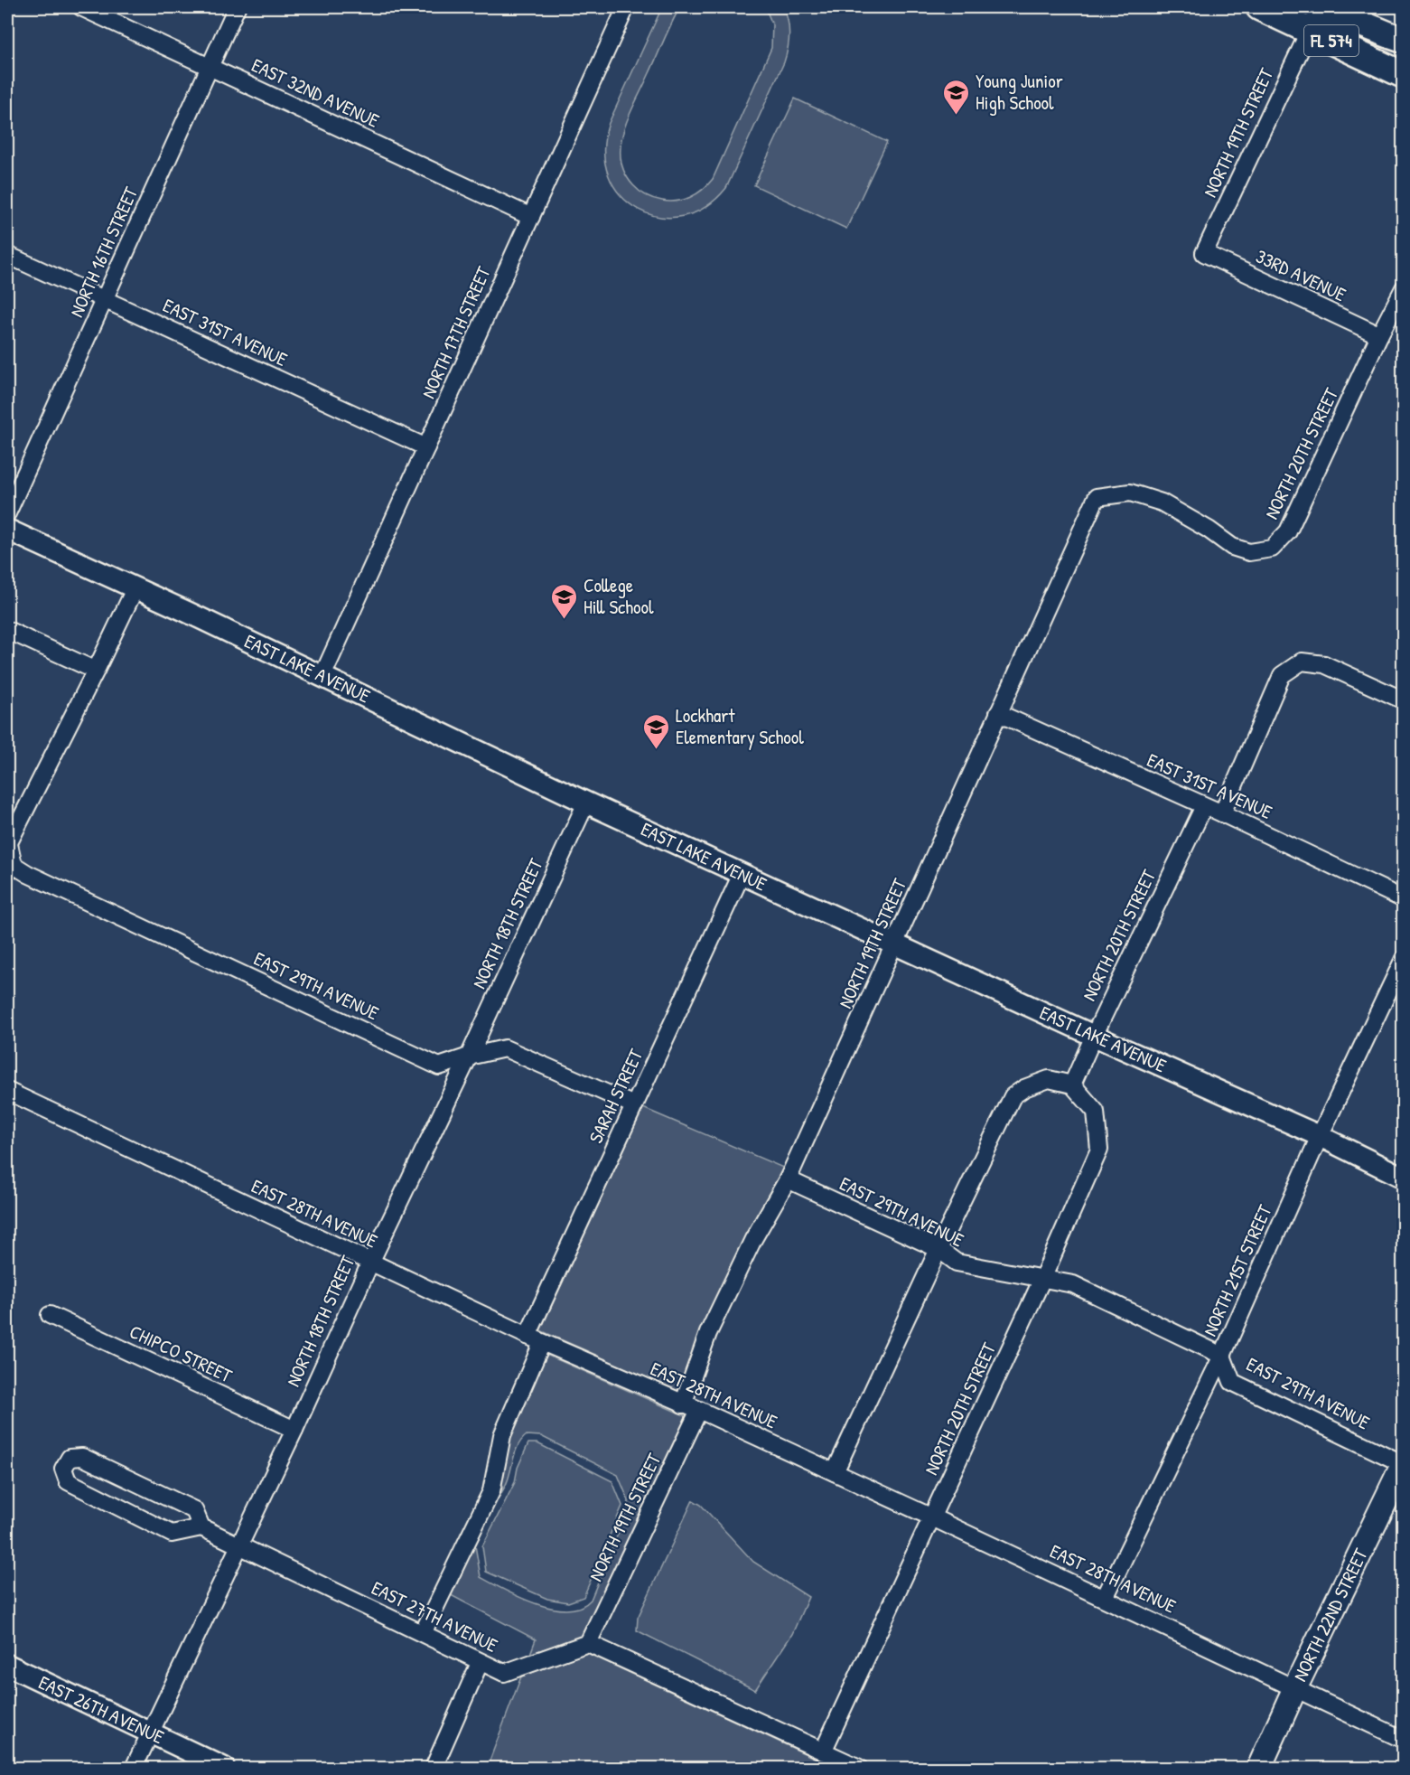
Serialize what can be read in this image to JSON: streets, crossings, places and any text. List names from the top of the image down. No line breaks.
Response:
{"streets":{"main road":["FL 574","NORTH 22ND STREET"],"street":["EAST 32ND AVENUE","NORTH 19TH STREET","NORTH 16TH STREET","33RD AVENUE","EAST 31ST AVENUE","NORTH 17TH STREET","NORTH 20TH STREET","EAST LAKE AVENUE","NORTH 18TH STREET","EAST 29TH AVENUE","SARAH STREET","EAST 28TH AVENUE","NORTH 21ST STREET","CHIPCO STREET","EAST 27TH AVENUE","EAST 26TH AVENUE"]},"crossings":[["FL 574","NORTH 19TH STREET"],["EAST 32ND AVENUE","NORTH 16TH STREET"],["EAST 32ND AVENUE","NORTH 17TH STREET"],["NORTH 19TH STREET","33RD AVENUE"],["NORTH 19TH STREET","EAST 31ST AVENUE"],["NORTH 19TH STREET","NORTH 20TH STREET"],["NORTH 19TH STREET","EAST LAKE AVENUE"],["NORTH 19TH STREET","EAST 29TH AVENUE"],["NORTH 19TH STREET","EAST 28TH AVENUE"],["NORTH 19TH STREET","EAST 27TH AVENUE"],["NORTH 16TH STREET","EAST 31ST AVENUE"],["33RD AVENUE","NORTH 20TH STREET"],["EAST 31ST AVENUE","NORTH 17TH STREET"],["EAST 31ST AVENUE","NORTH 20TH STREET"],["NORTH 17TH STREET","EAST LAKE AVENUE"],["NORTH 20TH STREET","EAST LAKE AVENUE"],["NORTH 20TH STREET","EAST 29TH AVENUE"],["NORTH 20TH STREET","EAST 28TH AVENUE"],["EAST LAKE AVENUE","NORTH 18TH STREET"],["EAST LAKE AVENUE","SARAH STREET"],["EAST LAKE AVENUE","NORTH 21ST STREET"],["NORTH 18TH STREET","EAST 29TH AVENUE"],["NORTH 18TH STREET","EAST 28TH AVENUE"],["NORTH 18TH STREET","CHIPCO STREET"],["NORTH 18TH STREET","EAST 27TH AVENUE"],["NORTH 18TH STREET","EAST 26TH AVENUE"],["EAST 29TH AVENUE","SARAH STREET"],["EAST 29TH AVENUE","NORTH 21ST STREET"],["EAST 29TH AVENUE","NORTH 22ND STREET"],["SARAH STREET","EAST 28TH AVENUE"],["SARAH STREET","EAST 27TH AVENUE"],["EAST 28TH AVENUE","NORTH 21ST STREET"],["EAST 28TH AVENUE","NORTH 22ND STREET"]],"places":{"school or university":["Young Junior High School","College Hill School","Lockhart Elementary School"]}}
